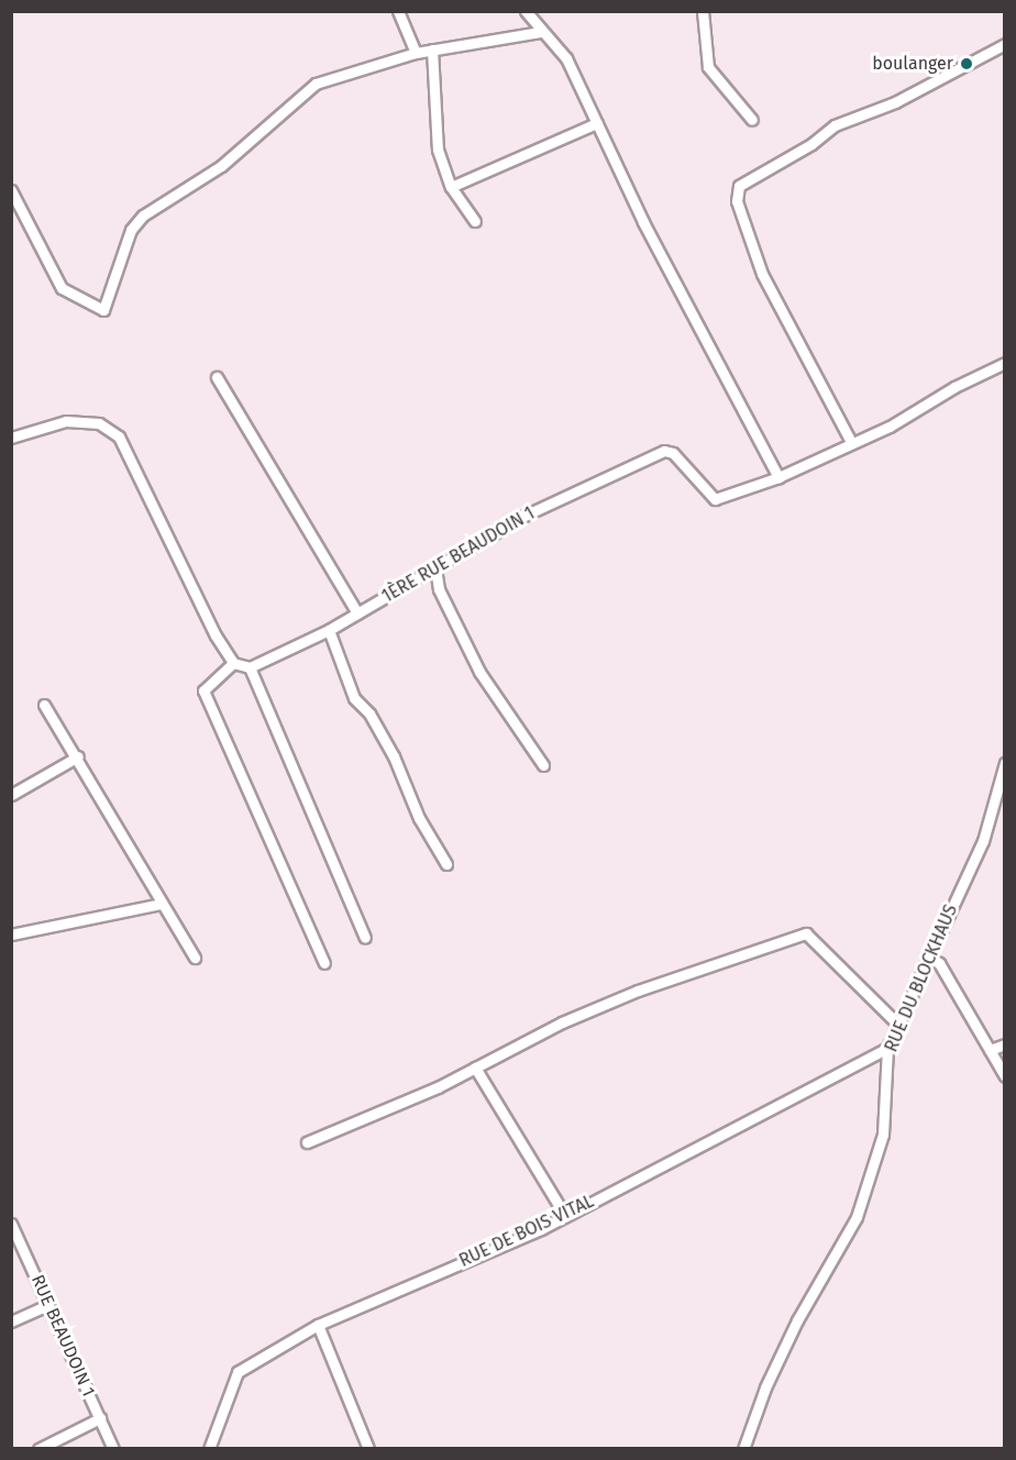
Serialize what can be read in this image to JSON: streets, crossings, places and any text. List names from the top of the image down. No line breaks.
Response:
{"streets":{"street":["1ÈRE RUE BEAUDOIN 1","RUE DU BLOCKHAUS","RUE DE BOIS VITAL","RUE BEAUDOIN 1"]},"crossings":[["RUE DU BLOCKHAUS","RUE DE BOIS VITAL"]],"places":["boulanger"]}
